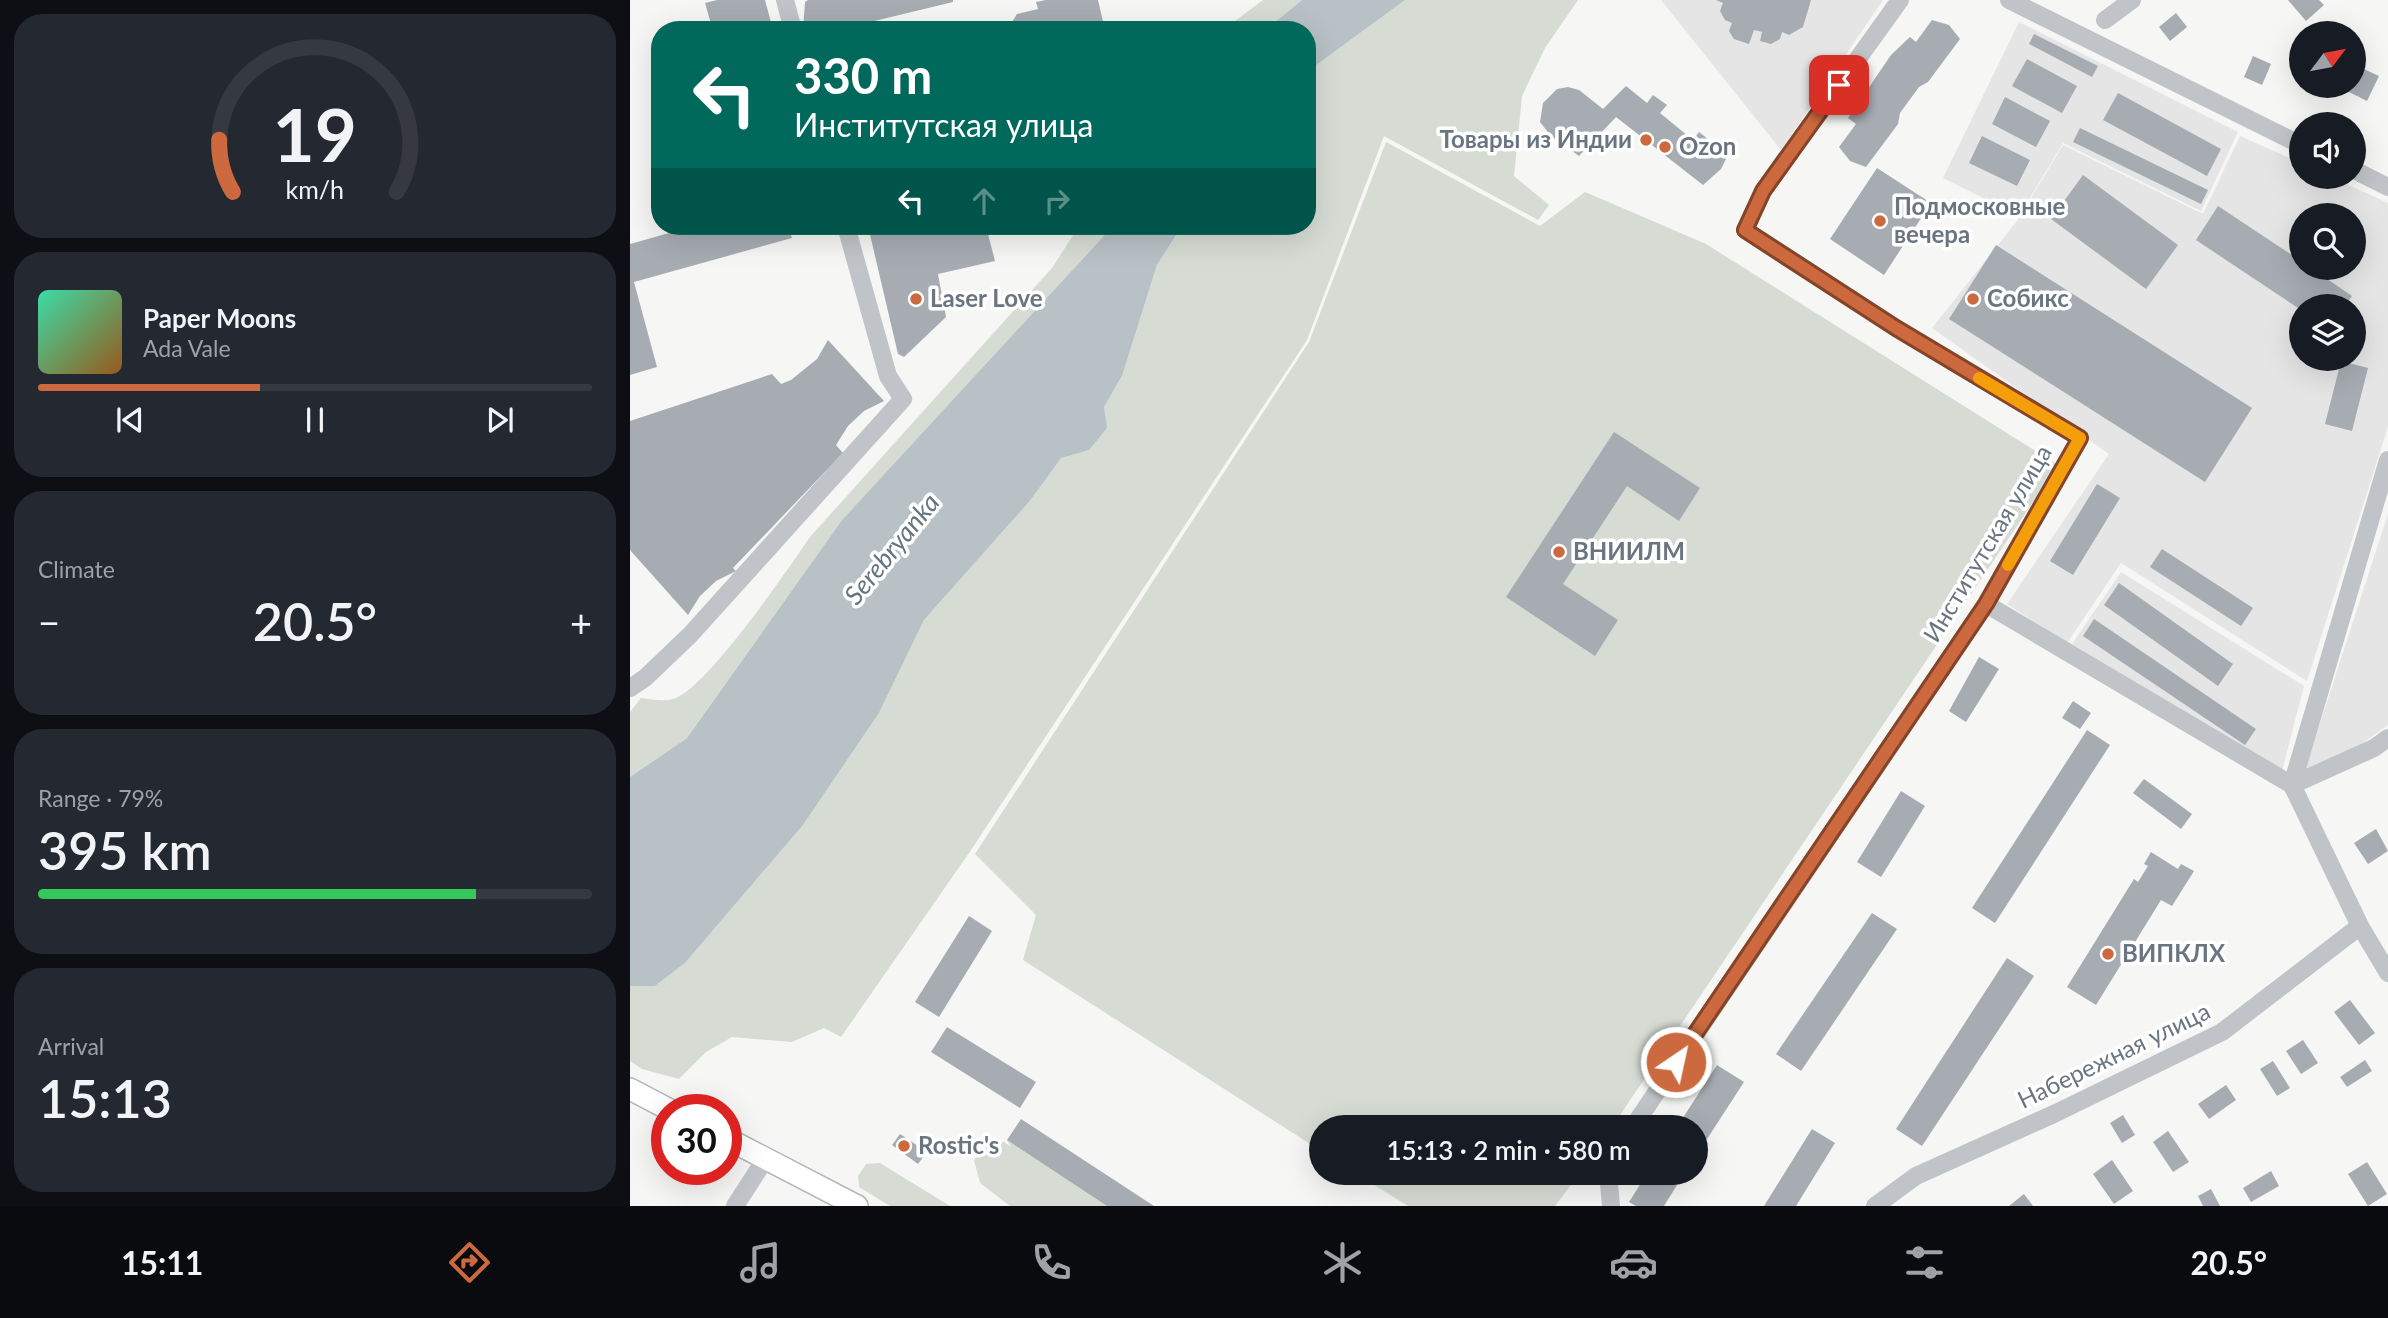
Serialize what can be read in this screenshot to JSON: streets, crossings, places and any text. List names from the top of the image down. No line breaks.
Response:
{"streets":{"street":["Институтская улица","Набережная улица"]},"water":["Serebryanka"],"places":["Товары из Индии","Ozon","Подмосковные вечера","Laser Love","Собикс","ВНИИЛМ","ВИПКЛХ","Rostic's"],"north":"top right","page":{"turn":["330 m","Институтская улица"],"song":["Paper Moons","Ada Vale"],"tile":["Climate",["Range · 79%","395 km"],["Arrival","15:13"]],"heat":["−","20.5°","+"],"limit":"30","trip":"15:13 · 2 min · 580 m","tabs":["15:11","20.5°"],"gauge":["19","km/h"]}}
